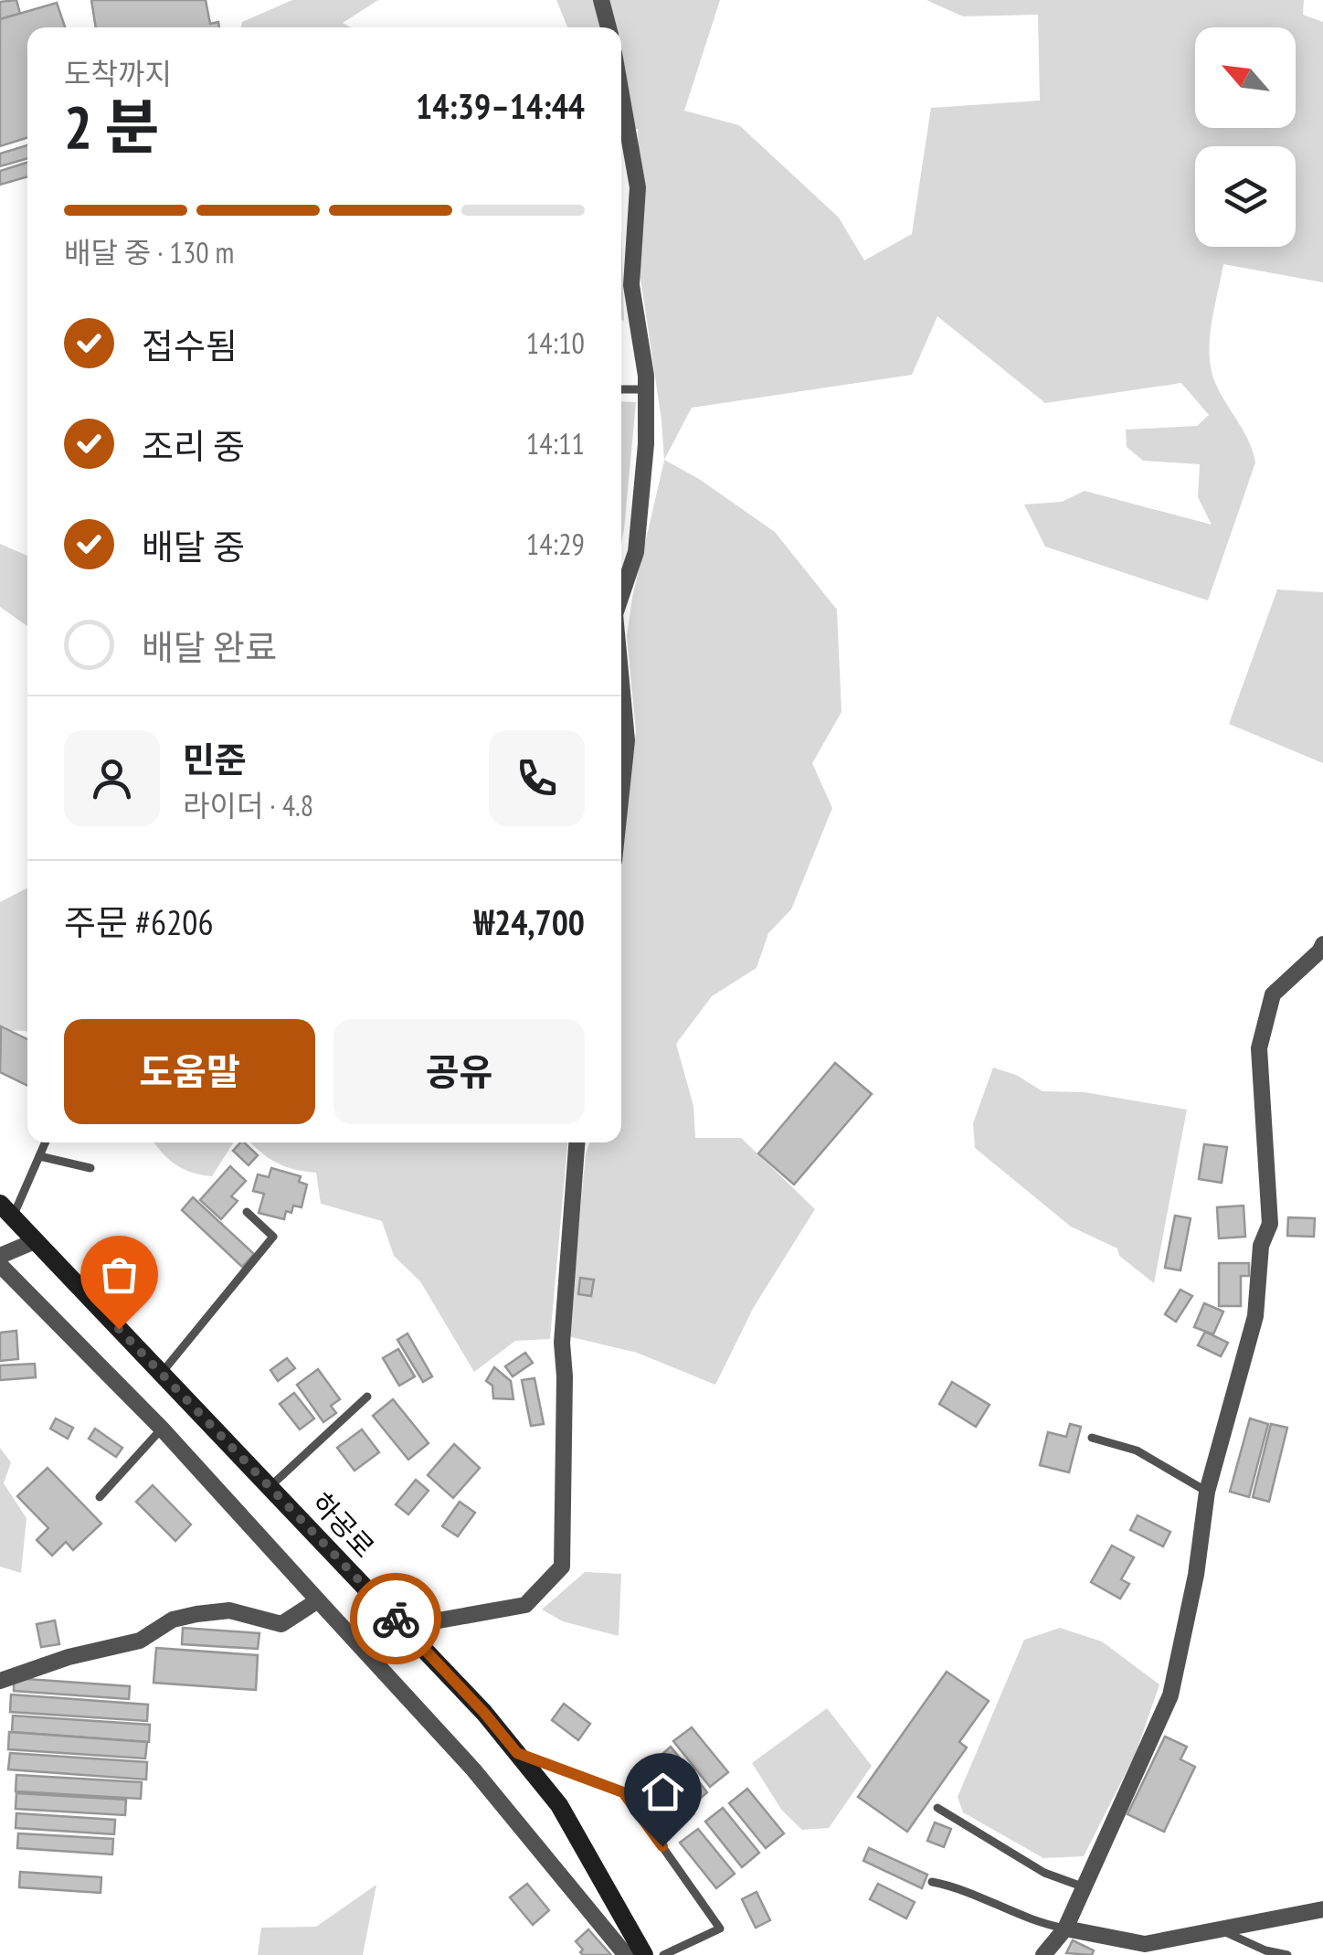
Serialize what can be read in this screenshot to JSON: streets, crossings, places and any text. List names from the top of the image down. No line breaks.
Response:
{"streets":{"main road":["하공로"]},"north":"top left","page":{"heading":["2 분","도착까지","14:39–14:44"],"panel":["민준","라이더 · 4.8","주문 #6206","₩24,700"],"bar":"배달 중 · 130 m","list":[["접수됨","14:10"],["조리 중","14:11"],["배달 중","14:29"],"배달 완료"],"buttons":["도움말","공유"]}}
